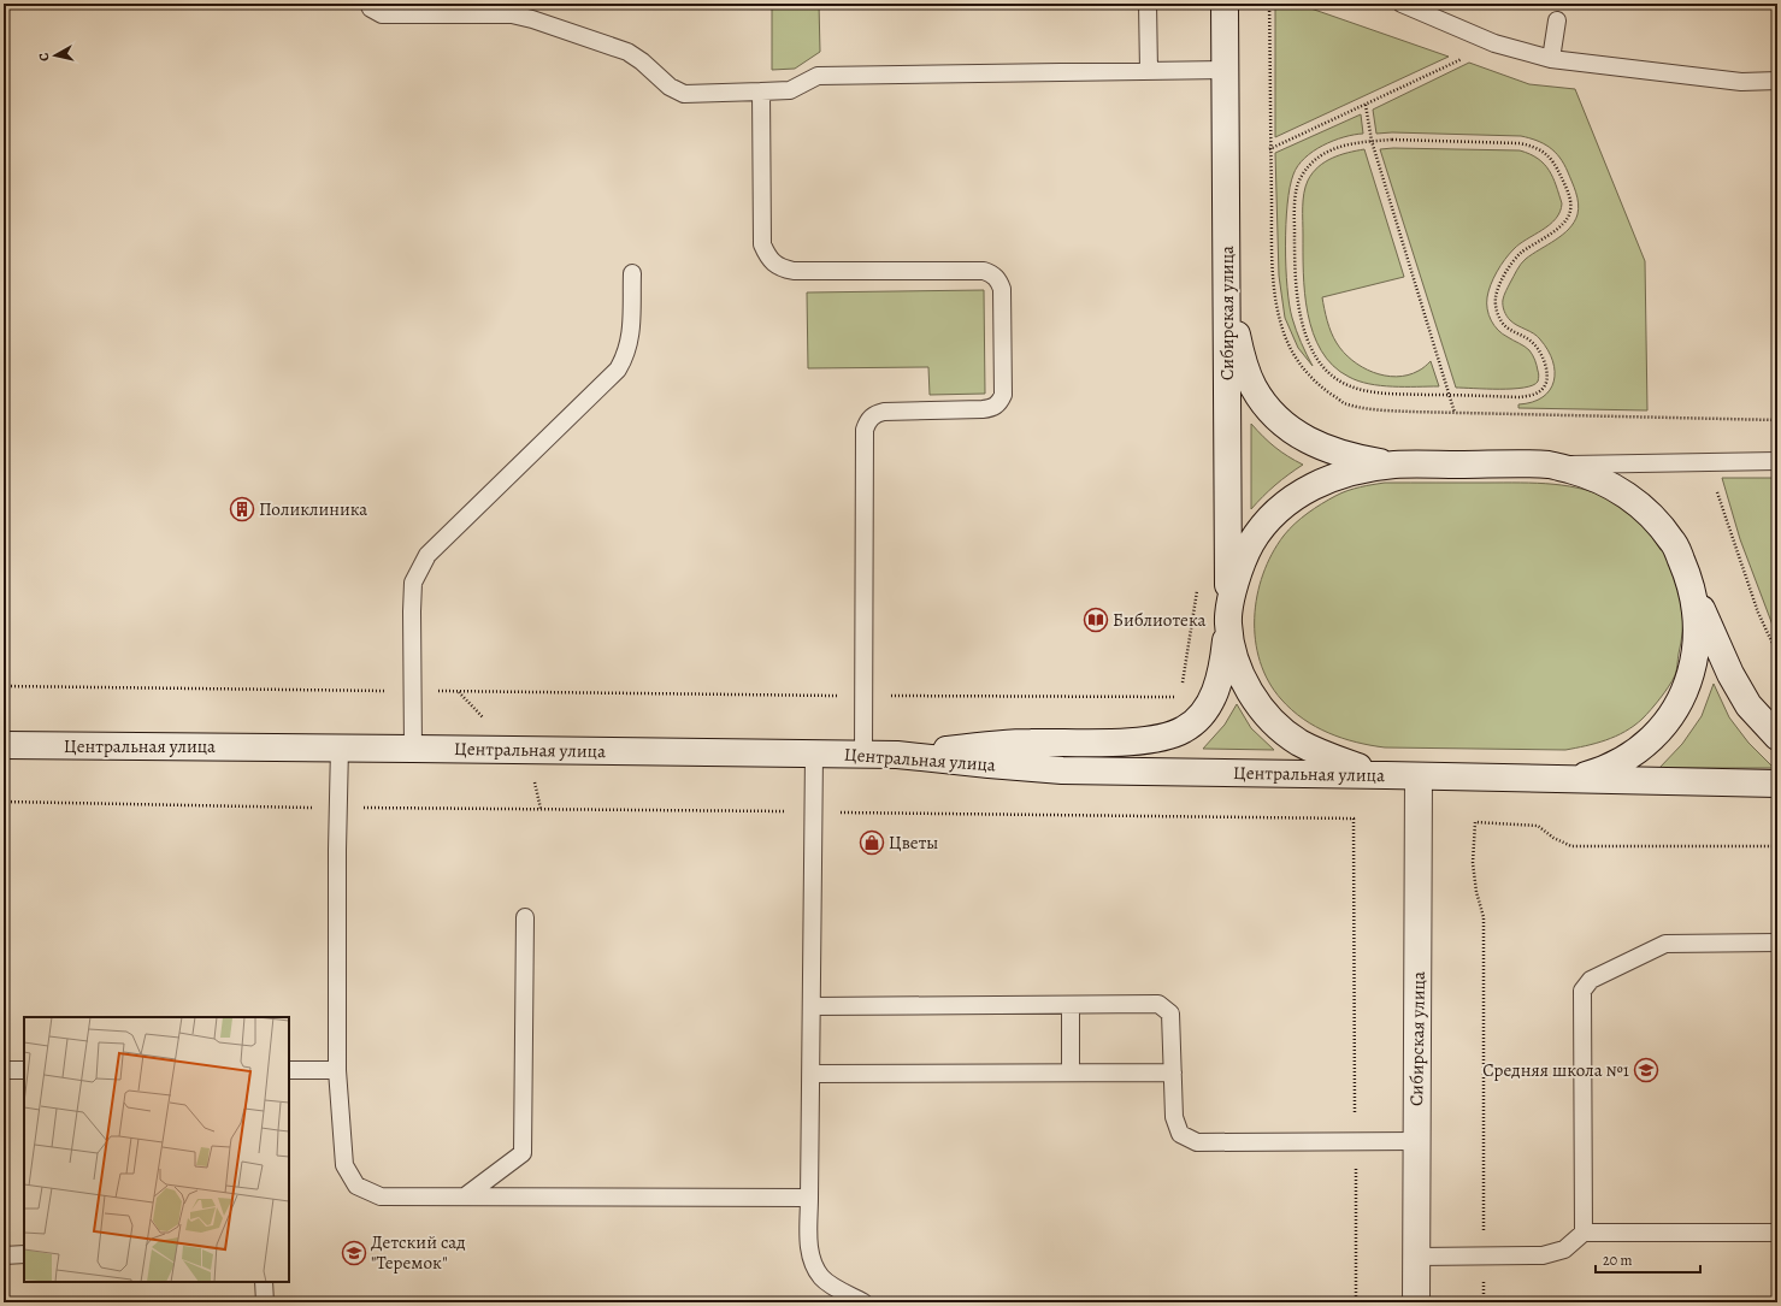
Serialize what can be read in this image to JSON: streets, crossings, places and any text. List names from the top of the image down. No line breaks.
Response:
{"streets":{"street":["Сибирская улица","Центральная улица"]},"crossings":[["Сибирская улица","Центральная улица"]],"places":{"building":["Поликлиника"],"library":["Библиотека"],"shop":["Цветы"],"school or university":["Средняя школа №1","Детский сад \"Теремок\""]},"scale_bar":"20 m","north":"left"}
